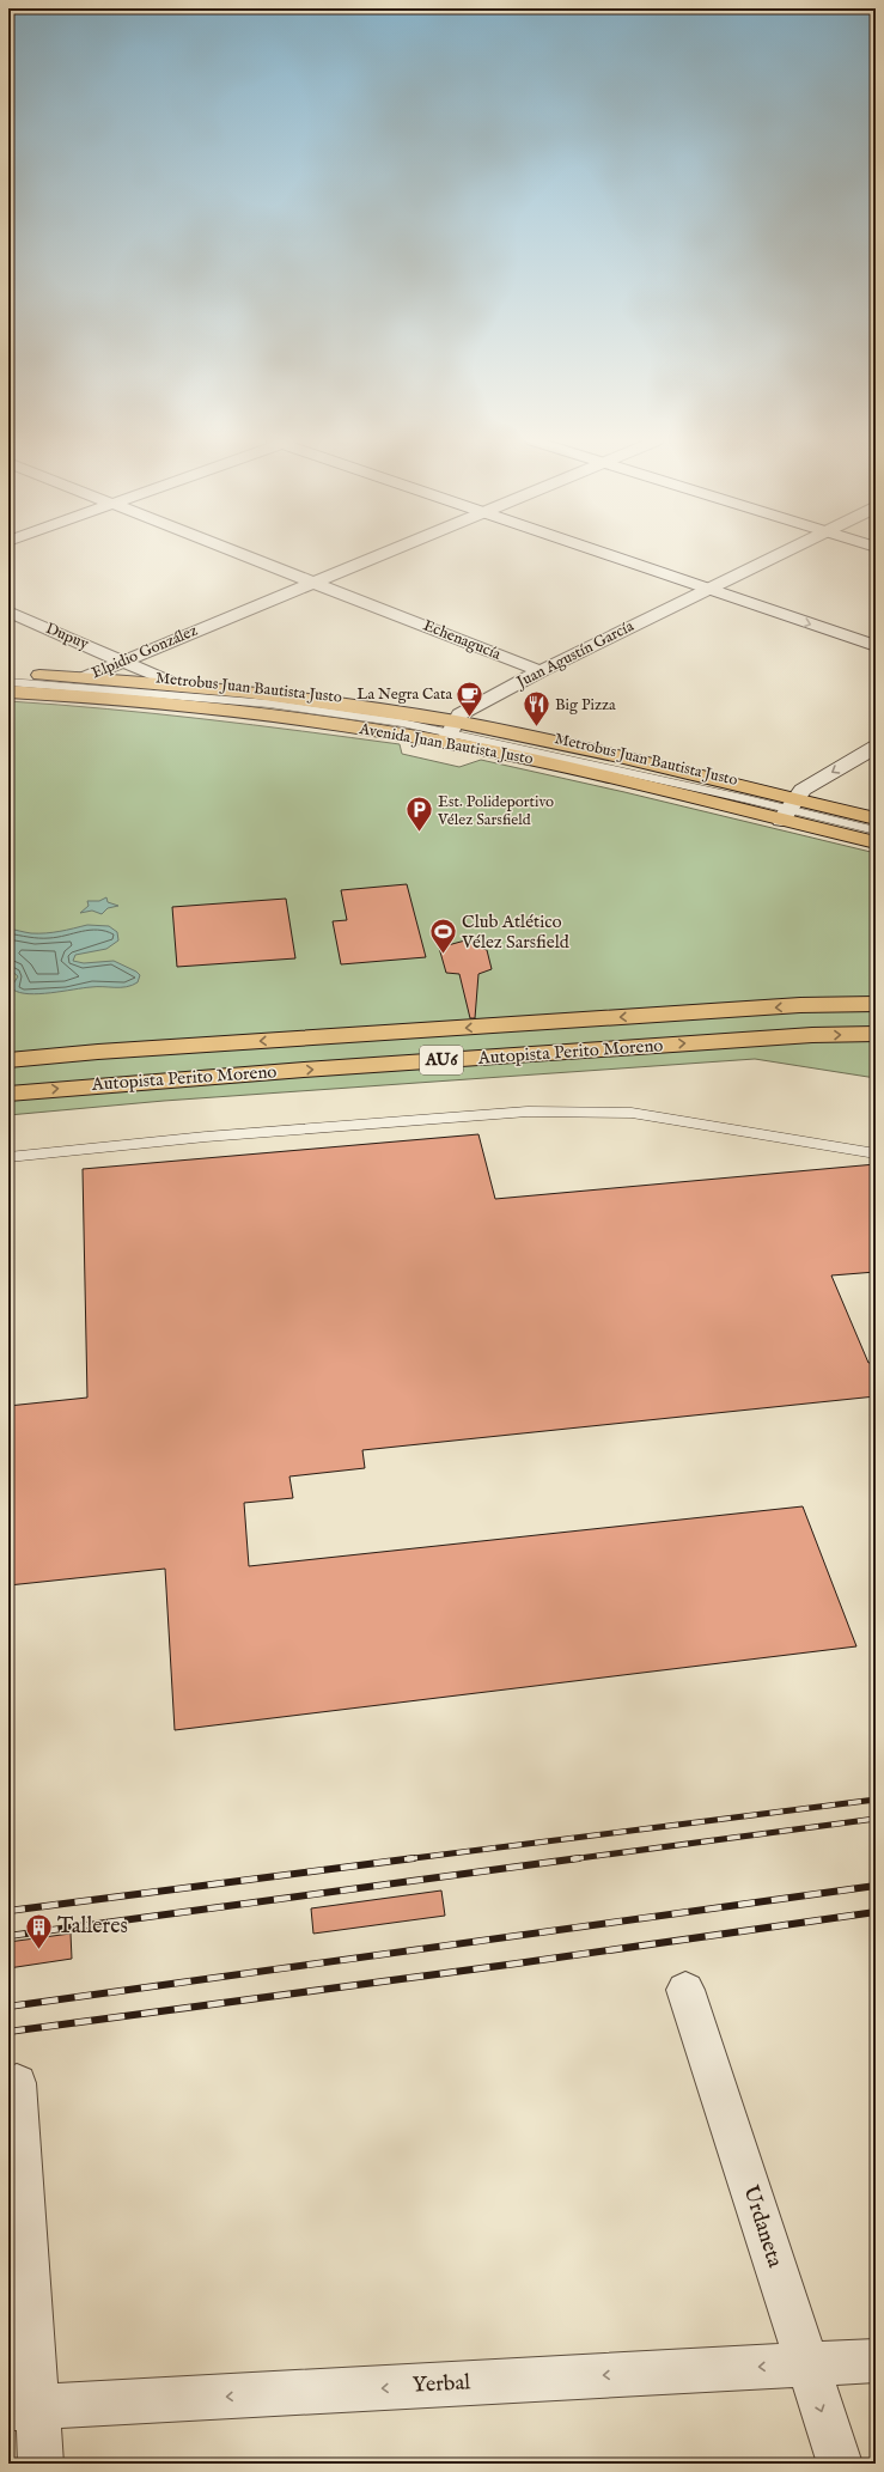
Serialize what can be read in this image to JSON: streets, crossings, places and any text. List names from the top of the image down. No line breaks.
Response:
{"streets":{"main road":["Avenida Juan Bautista Justo","Autopista Perito Moreno","AU6"],"street":["Dupuy","Echenagucía","Elpidio González","Juan Agustín García","Urdaneta","Yerbal"],"lane":["Metrobus Juan Bautista Justo"]},"crossings":[["Dupuy","Elpidio González"],["Dupuy","Avenida Juan Bautista Justo"],["Echenagucía","Elpidio González"],["Echenagucía","Juan Agustín García"],["Elpidio González","Avenida Juan Bautista Justo"],["Juan Agustín García","Metrobus Juan Bautista Justo"],["Juan Agustín García","Avenida Juan Bautista Justo"],["Metrobus Juan Bautista Justo","Avenida Juan Bautista Justo"],["Urdaneta","Yerbal"]],"one_way":["Yerbal"],"places":{"cafe":["La Negra Cata"],"restaurant":["Big Pizza"],"parking":["Est. Polideportivo Vélez Sarsfield"],"sports":["Club Atlético Vélez Sarsfield"],"building":["Talleres"]}}
